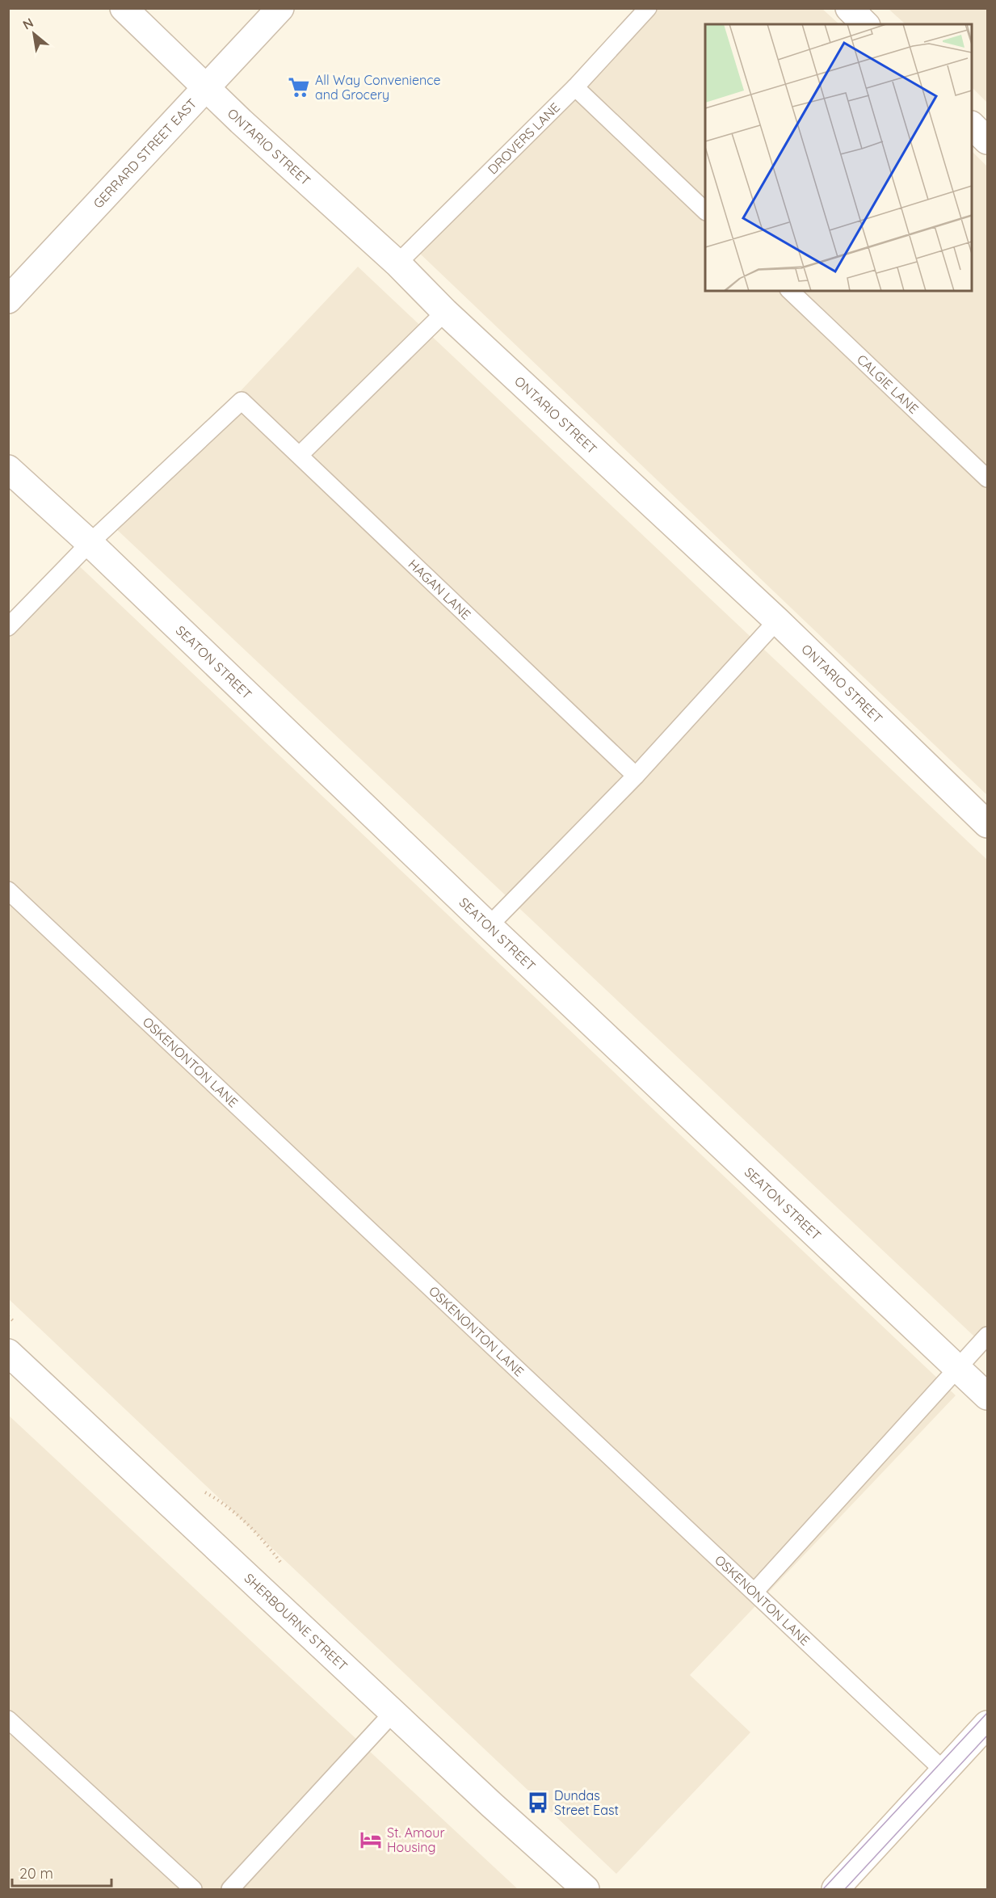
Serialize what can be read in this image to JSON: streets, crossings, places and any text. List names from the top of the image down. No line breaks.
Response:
{"streets":{"street":["ONTARIO STREET","GERRARD STREET EAST","SEATON STREET","SHERBOURNE STREET"],"lane":["DROVERS LANE","CALGIE LANE","HAGAN LANE","OSKENONTON LANE"]},"crossings":[["DROVERS LANE","ONTARIO STREET"],["ONTARIO STREET","GERRARD STREET EAST"],["HAGAN LANE","SEATON STREET"]],"places":{"supermarket":["All Way Convenience and Grocery"],"bus stop":["Dundas Street East"],"hotel":["St. Amour Housing"]},"scale_bar":"20 m","north":"top left"}
